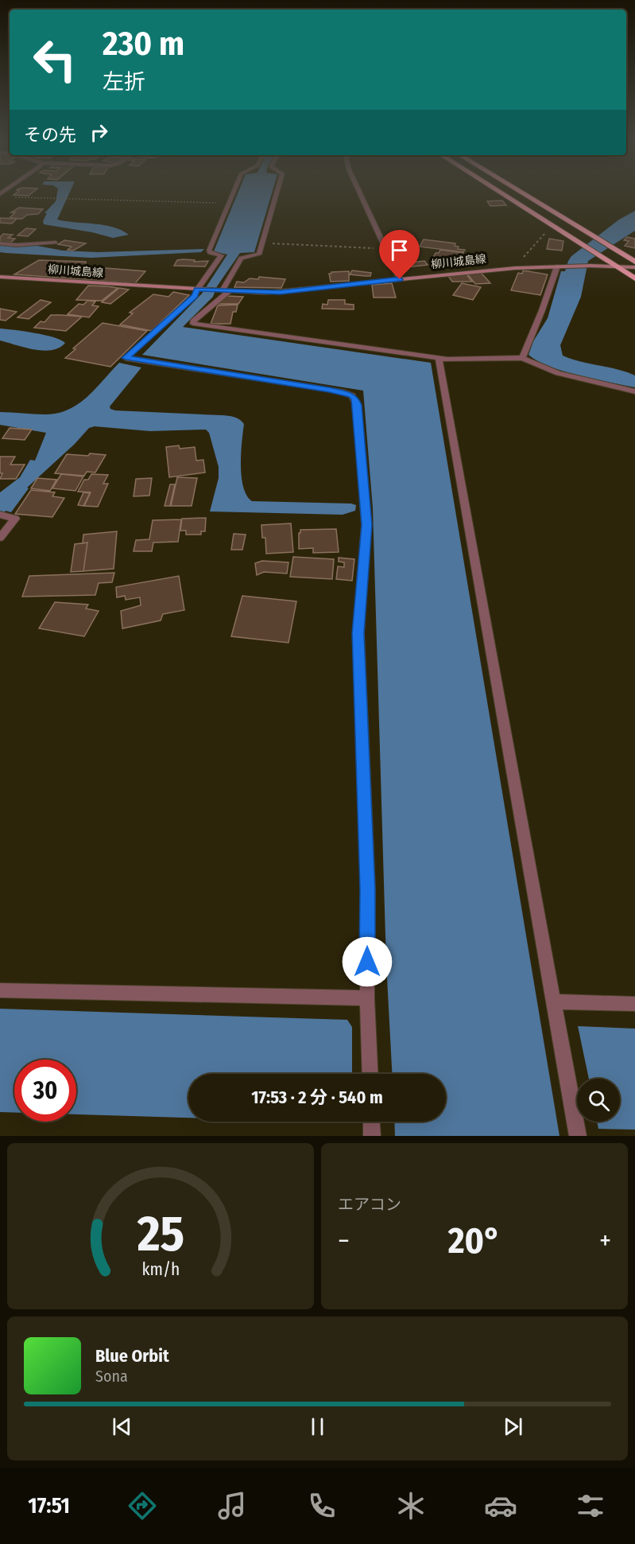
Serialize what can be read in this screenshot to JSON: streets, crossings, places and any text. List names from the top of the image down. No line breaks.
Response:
{"streets":{"main road":["柳川城島線"]},"page":{"turn":["230 m","左折"],"then":"その先","limit":"30","trip":"17:53 · 2 分 · 540 m","tile":"エアコン","heat":["−","20°","+"],"song":["Blue Orbit","Sona"],"tabs":"17:51","gauge":["25","km/h"]}}
